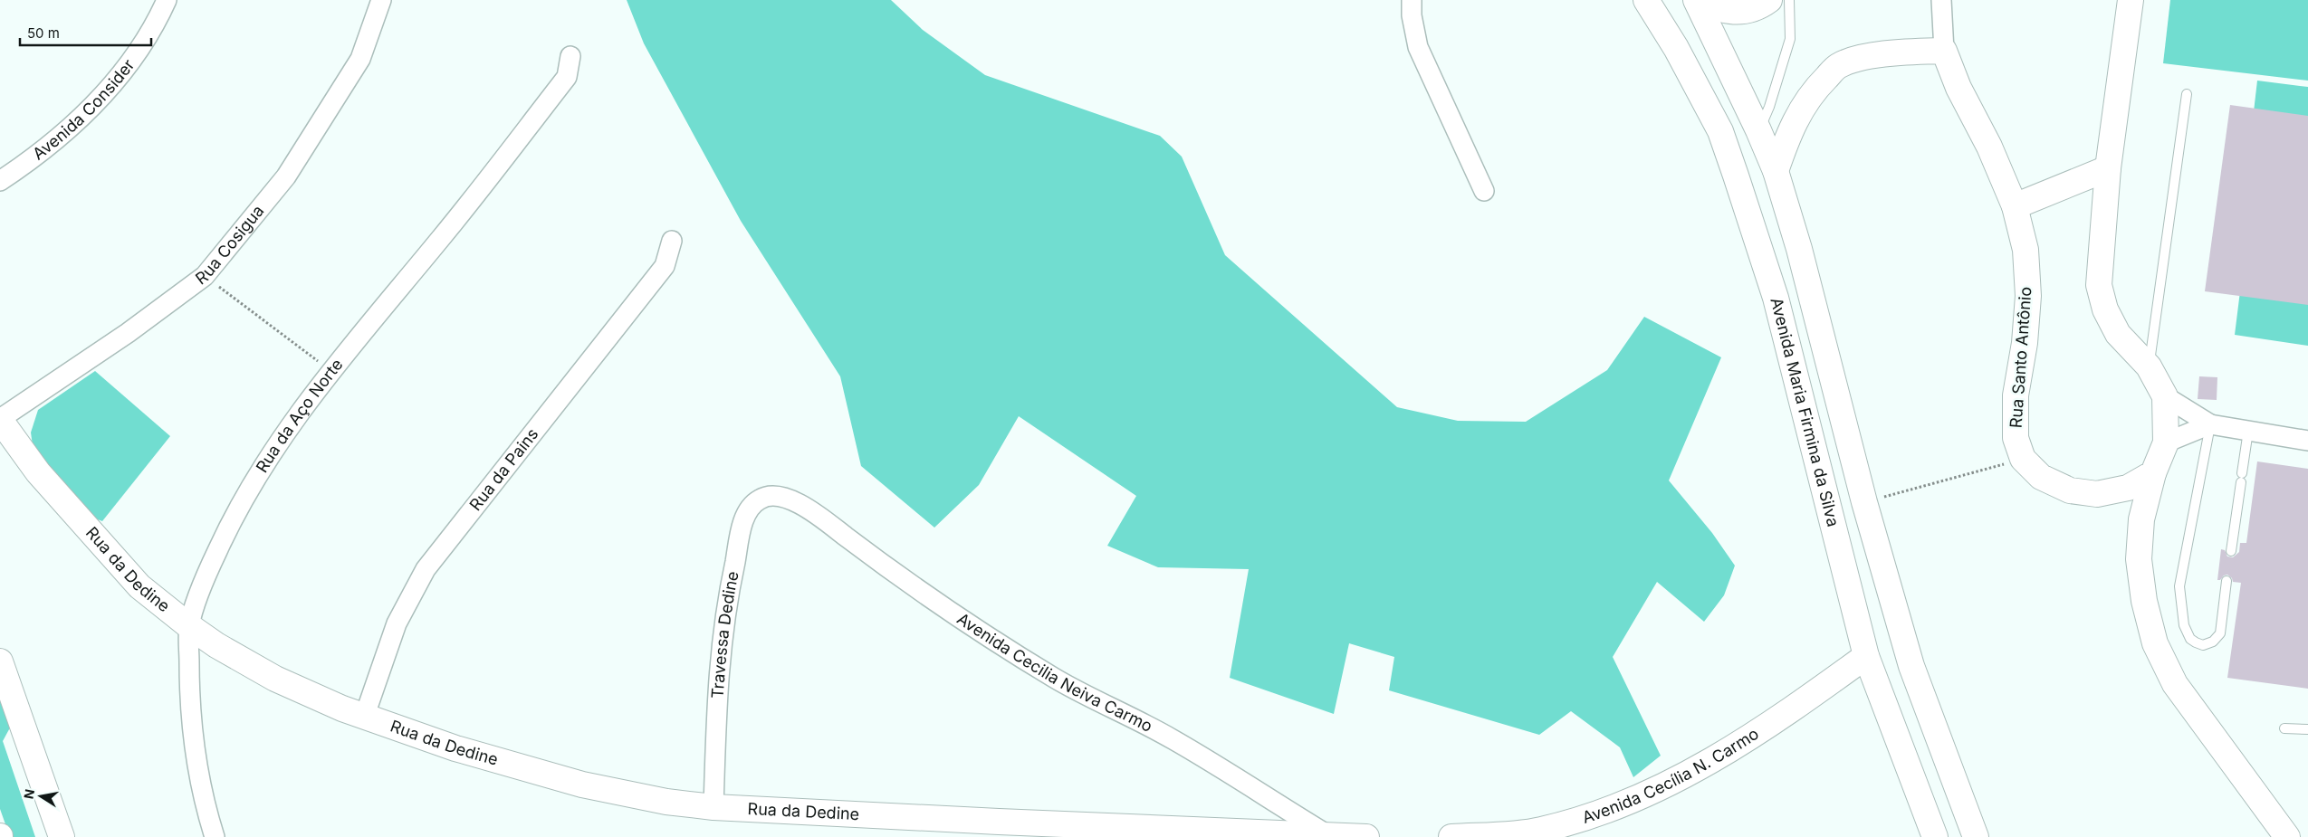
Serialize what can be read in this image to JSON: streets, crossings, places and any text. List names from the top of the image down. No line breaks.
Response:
{"streets":{"main road":["Rua Santo Antônio","Avenida Maria Firmina da Silva","Rua da Dedine","Avenida Cecília N. Carmo"],"street":["Avenida Consider","Rua Cosigua","Rua da Aço Norte","Rua da Pains","Travessa Dedine","Avenida Cecilia Neiva Carmo"]},"crossings":[["Rua Cosigua","Rua da Dedine"],["Avenida Maria Firmina da Silva","Avenida Cecília N. Carmo"],["Rua da Aço Norte","Rua da Dedine"],["Rua da Pains","Rua da Dedine"],["Rua da Dedine","Travessa Dedine"],["Travessa Dedine","Avenida Cecilia Neiva Carmo"]],"scale_bar":"50 m","north":"left"}
